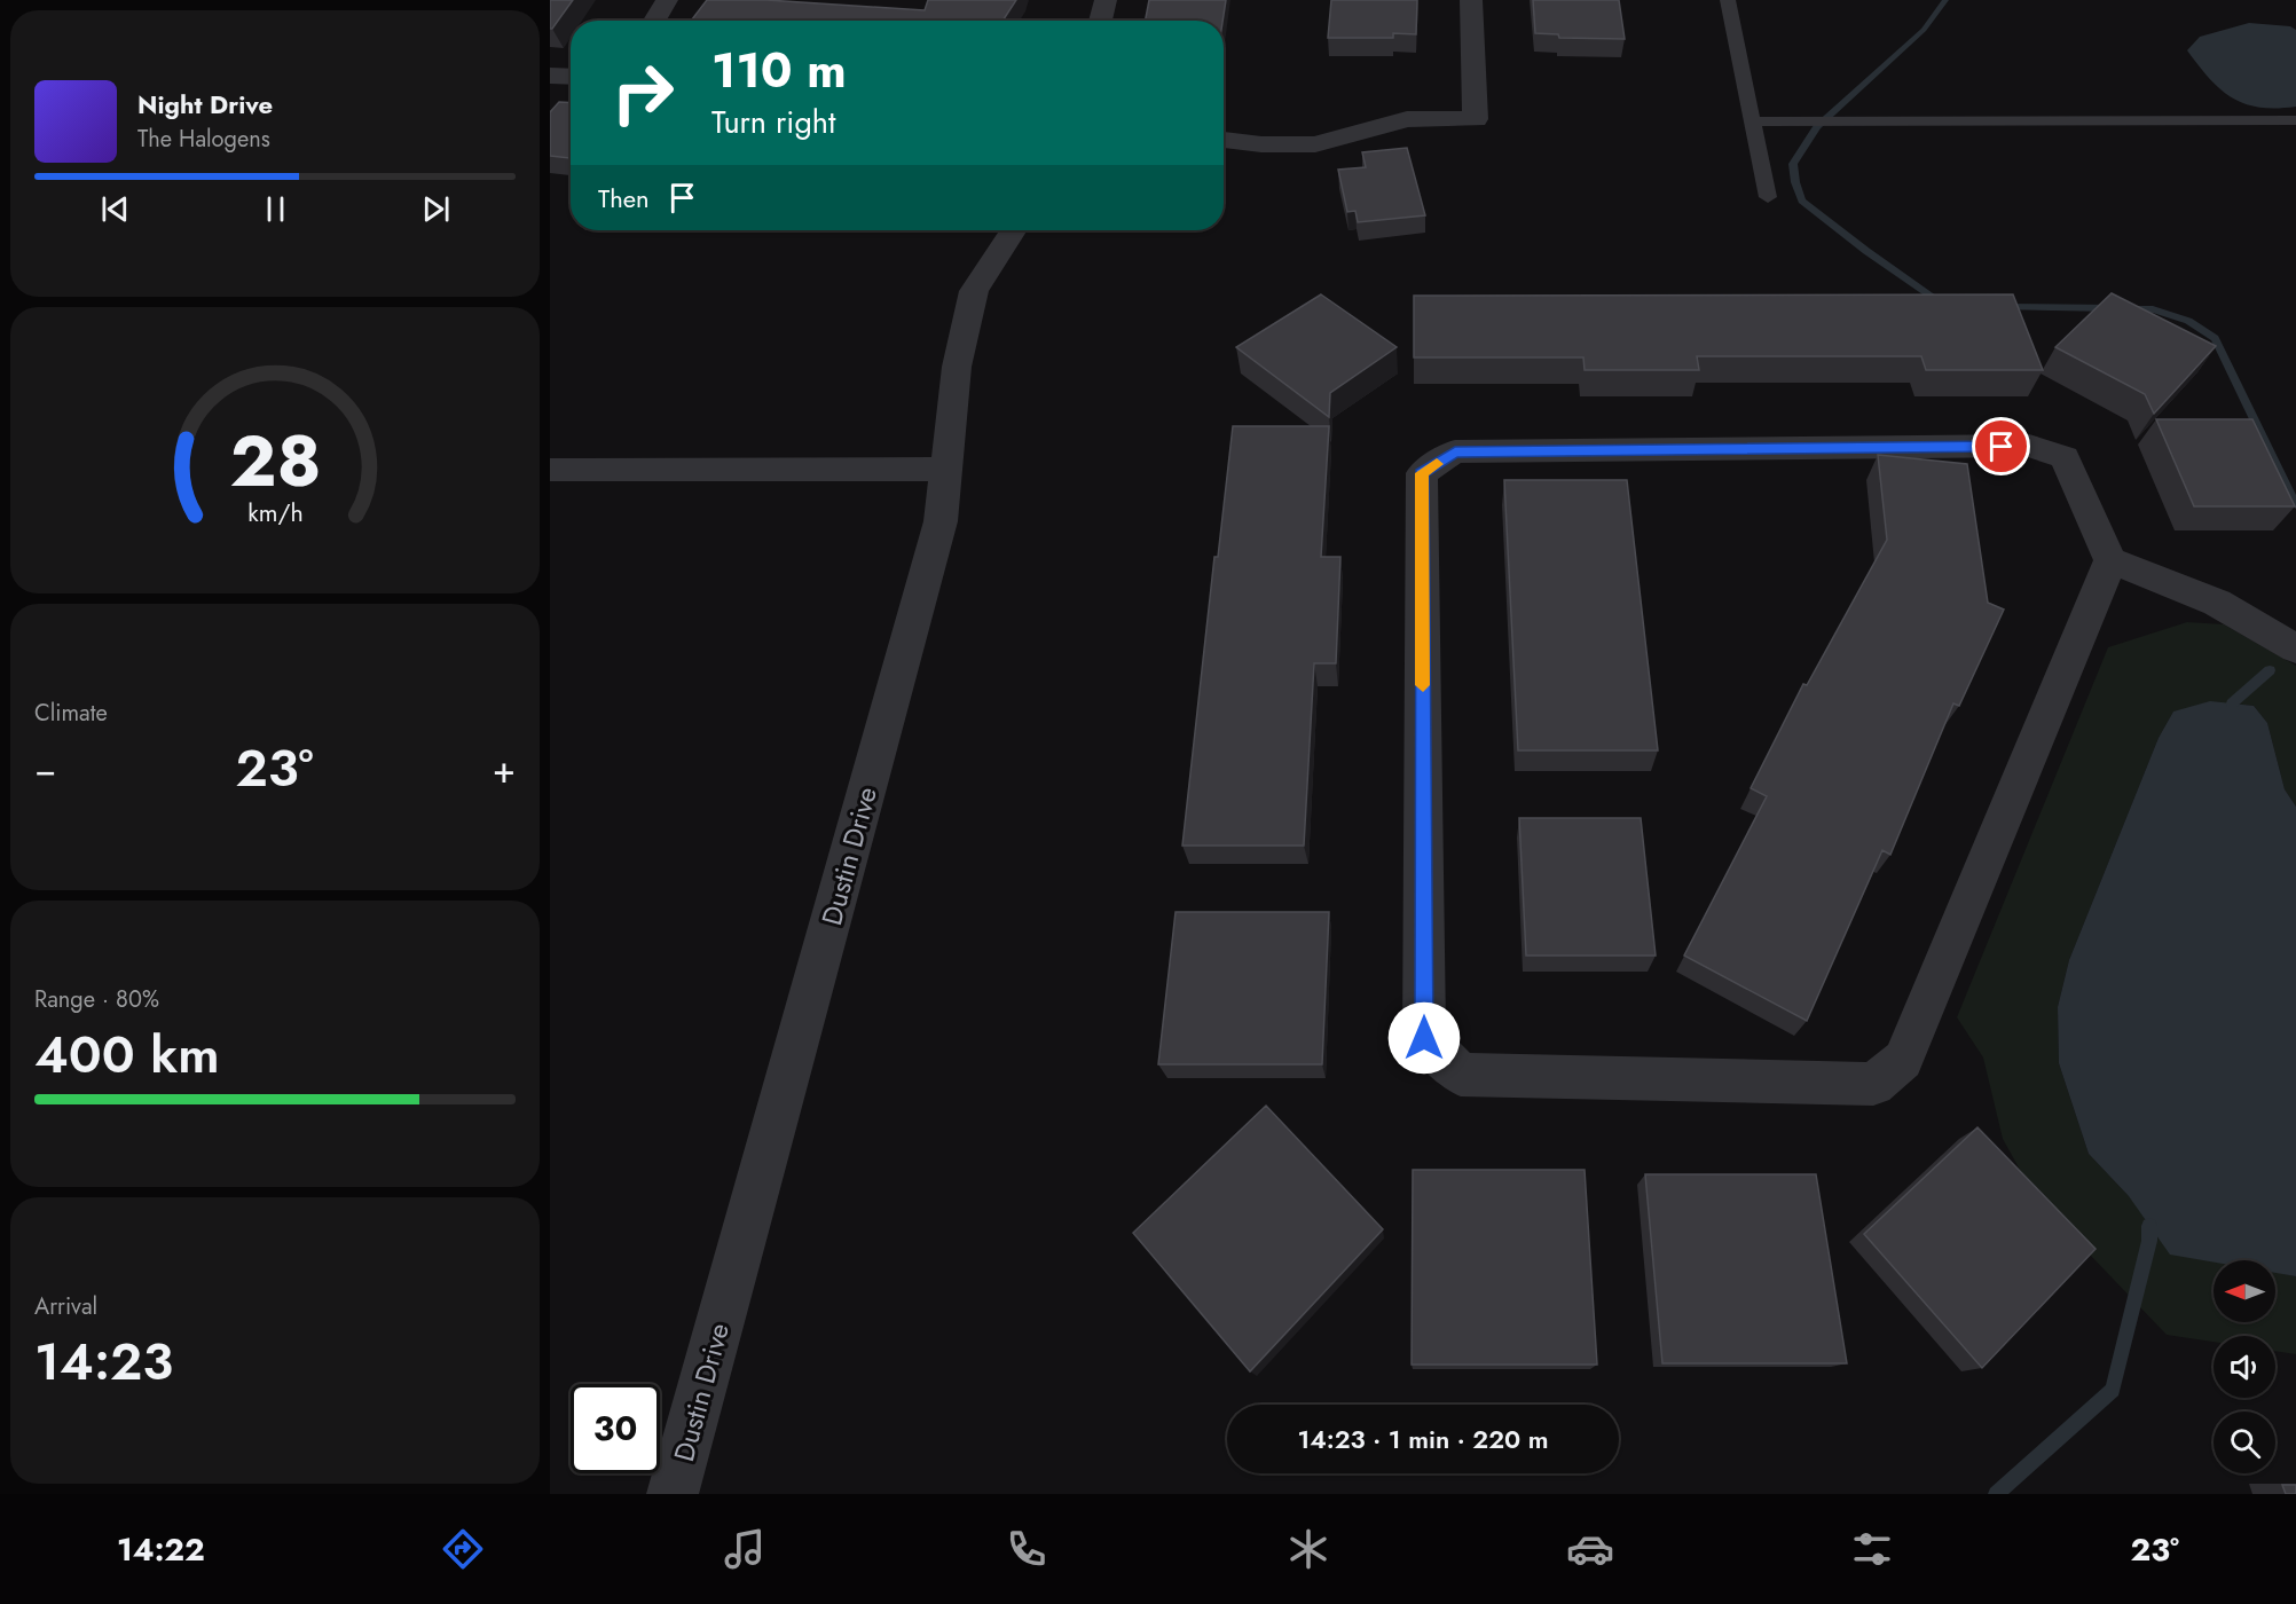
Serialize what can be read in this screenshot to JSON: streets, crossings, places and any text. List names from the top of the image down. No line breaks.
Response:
{"streets":{"street":["Dustin Drive"]},"north":"left","page":{"turn":["110 m","Turn right"],"song":["Night Drive","The Halogens"],"then":"Then","tile":["Climate",["Range · 80%","400 km"],["Arrival","14:23"]],"heat":["−","23°","+"],"limit":"30","trip":"14:23 · 1 min · 220 m","tabs":["14:22","23°"],"gauge":["28","km/h"]}}
